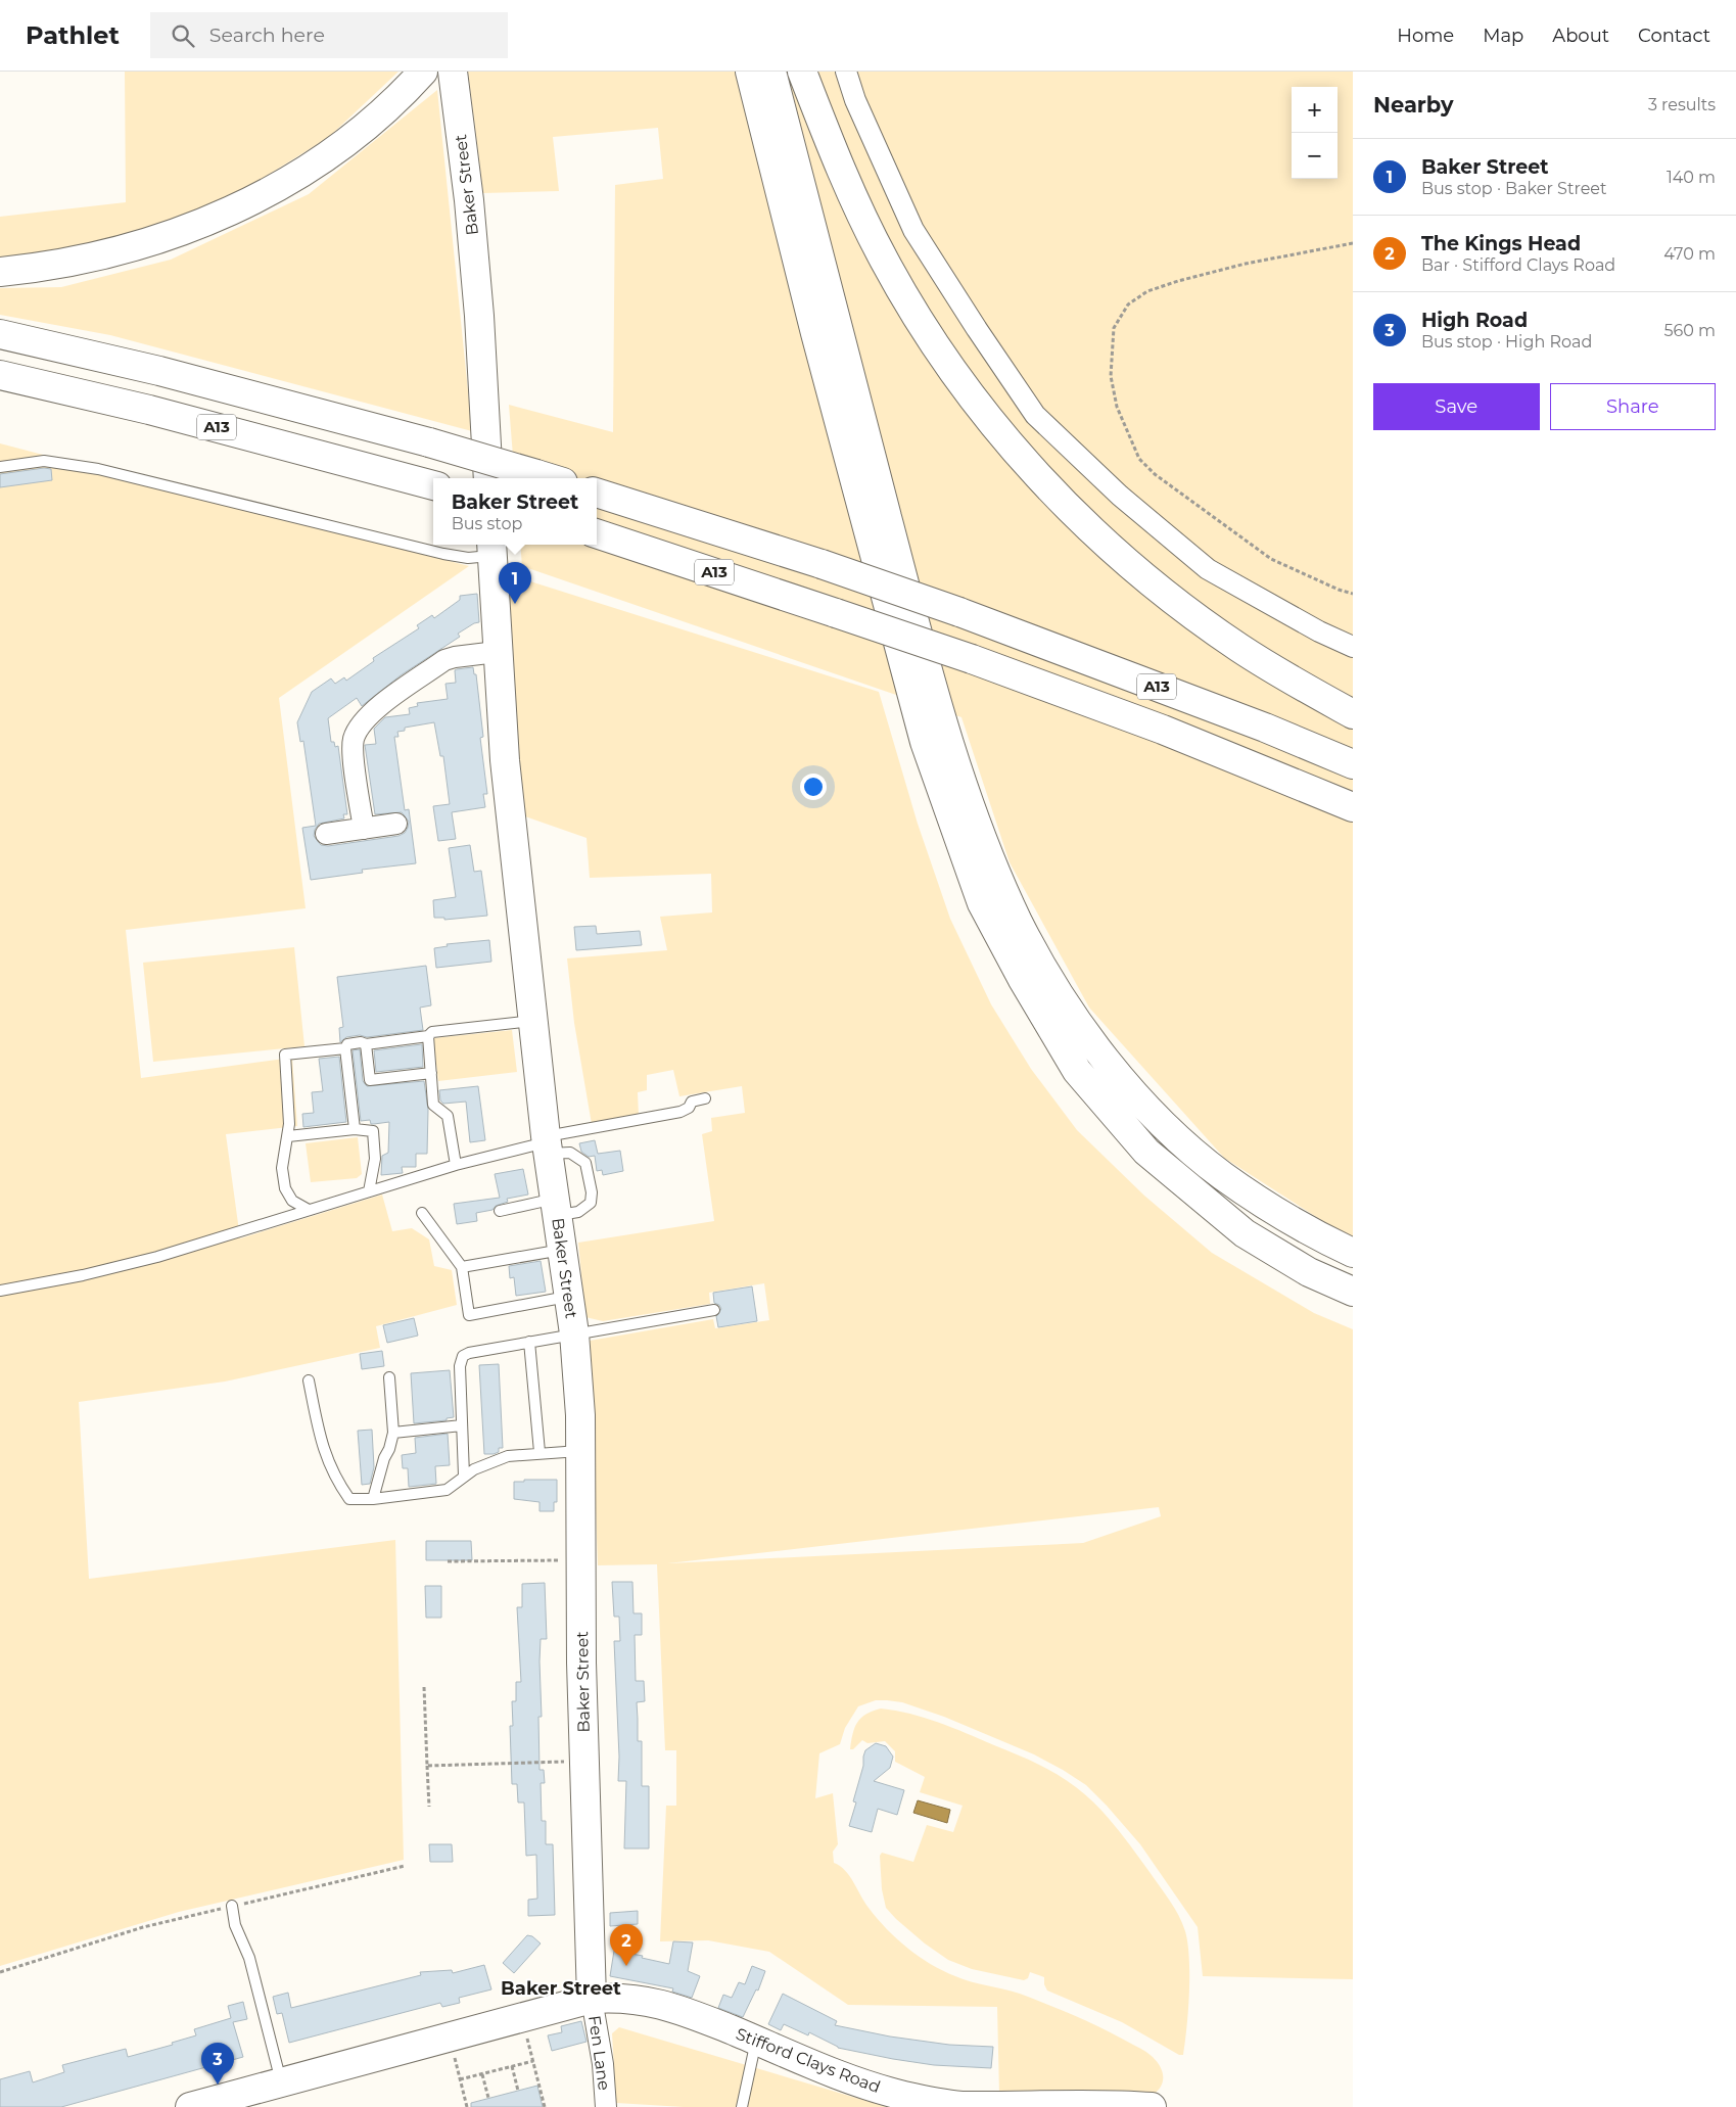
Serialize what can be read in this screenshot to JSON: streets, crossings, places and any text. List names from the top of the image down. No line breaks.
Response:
{"streets":{"main road":["Baker Street","A13","Stifford Clays Road"],"street":["Fen Lane"]},"crossings":[["Baker Street","Fen Lane"],["Baker Street","Stifford Clays Road"],["Fen Lane","Stifford Clays Road"]],"districts":["Baker Street"],"page":{"header":"Pathlet","search":"Search here","nav":["Home","Map","About","Contact"],"heading":["Nearby","3 results"],"map_buttons":["+","−"],"list":[{"mark":"1","name":"Baker Street","note":"Bus stop · Baker Street","value":"140 m"},{"mark":"2","name":"The Kings Head","note":"Bar · Stifford Clays Road","value":"470 m"},{"mark":"3","name":"High Road","note":"Bus stop · High Road","value":"560 m"}],"buttons":["Save","Share"],"popup":["Baker Street","Bus stop"],"pins":["1","2","3"]}}
